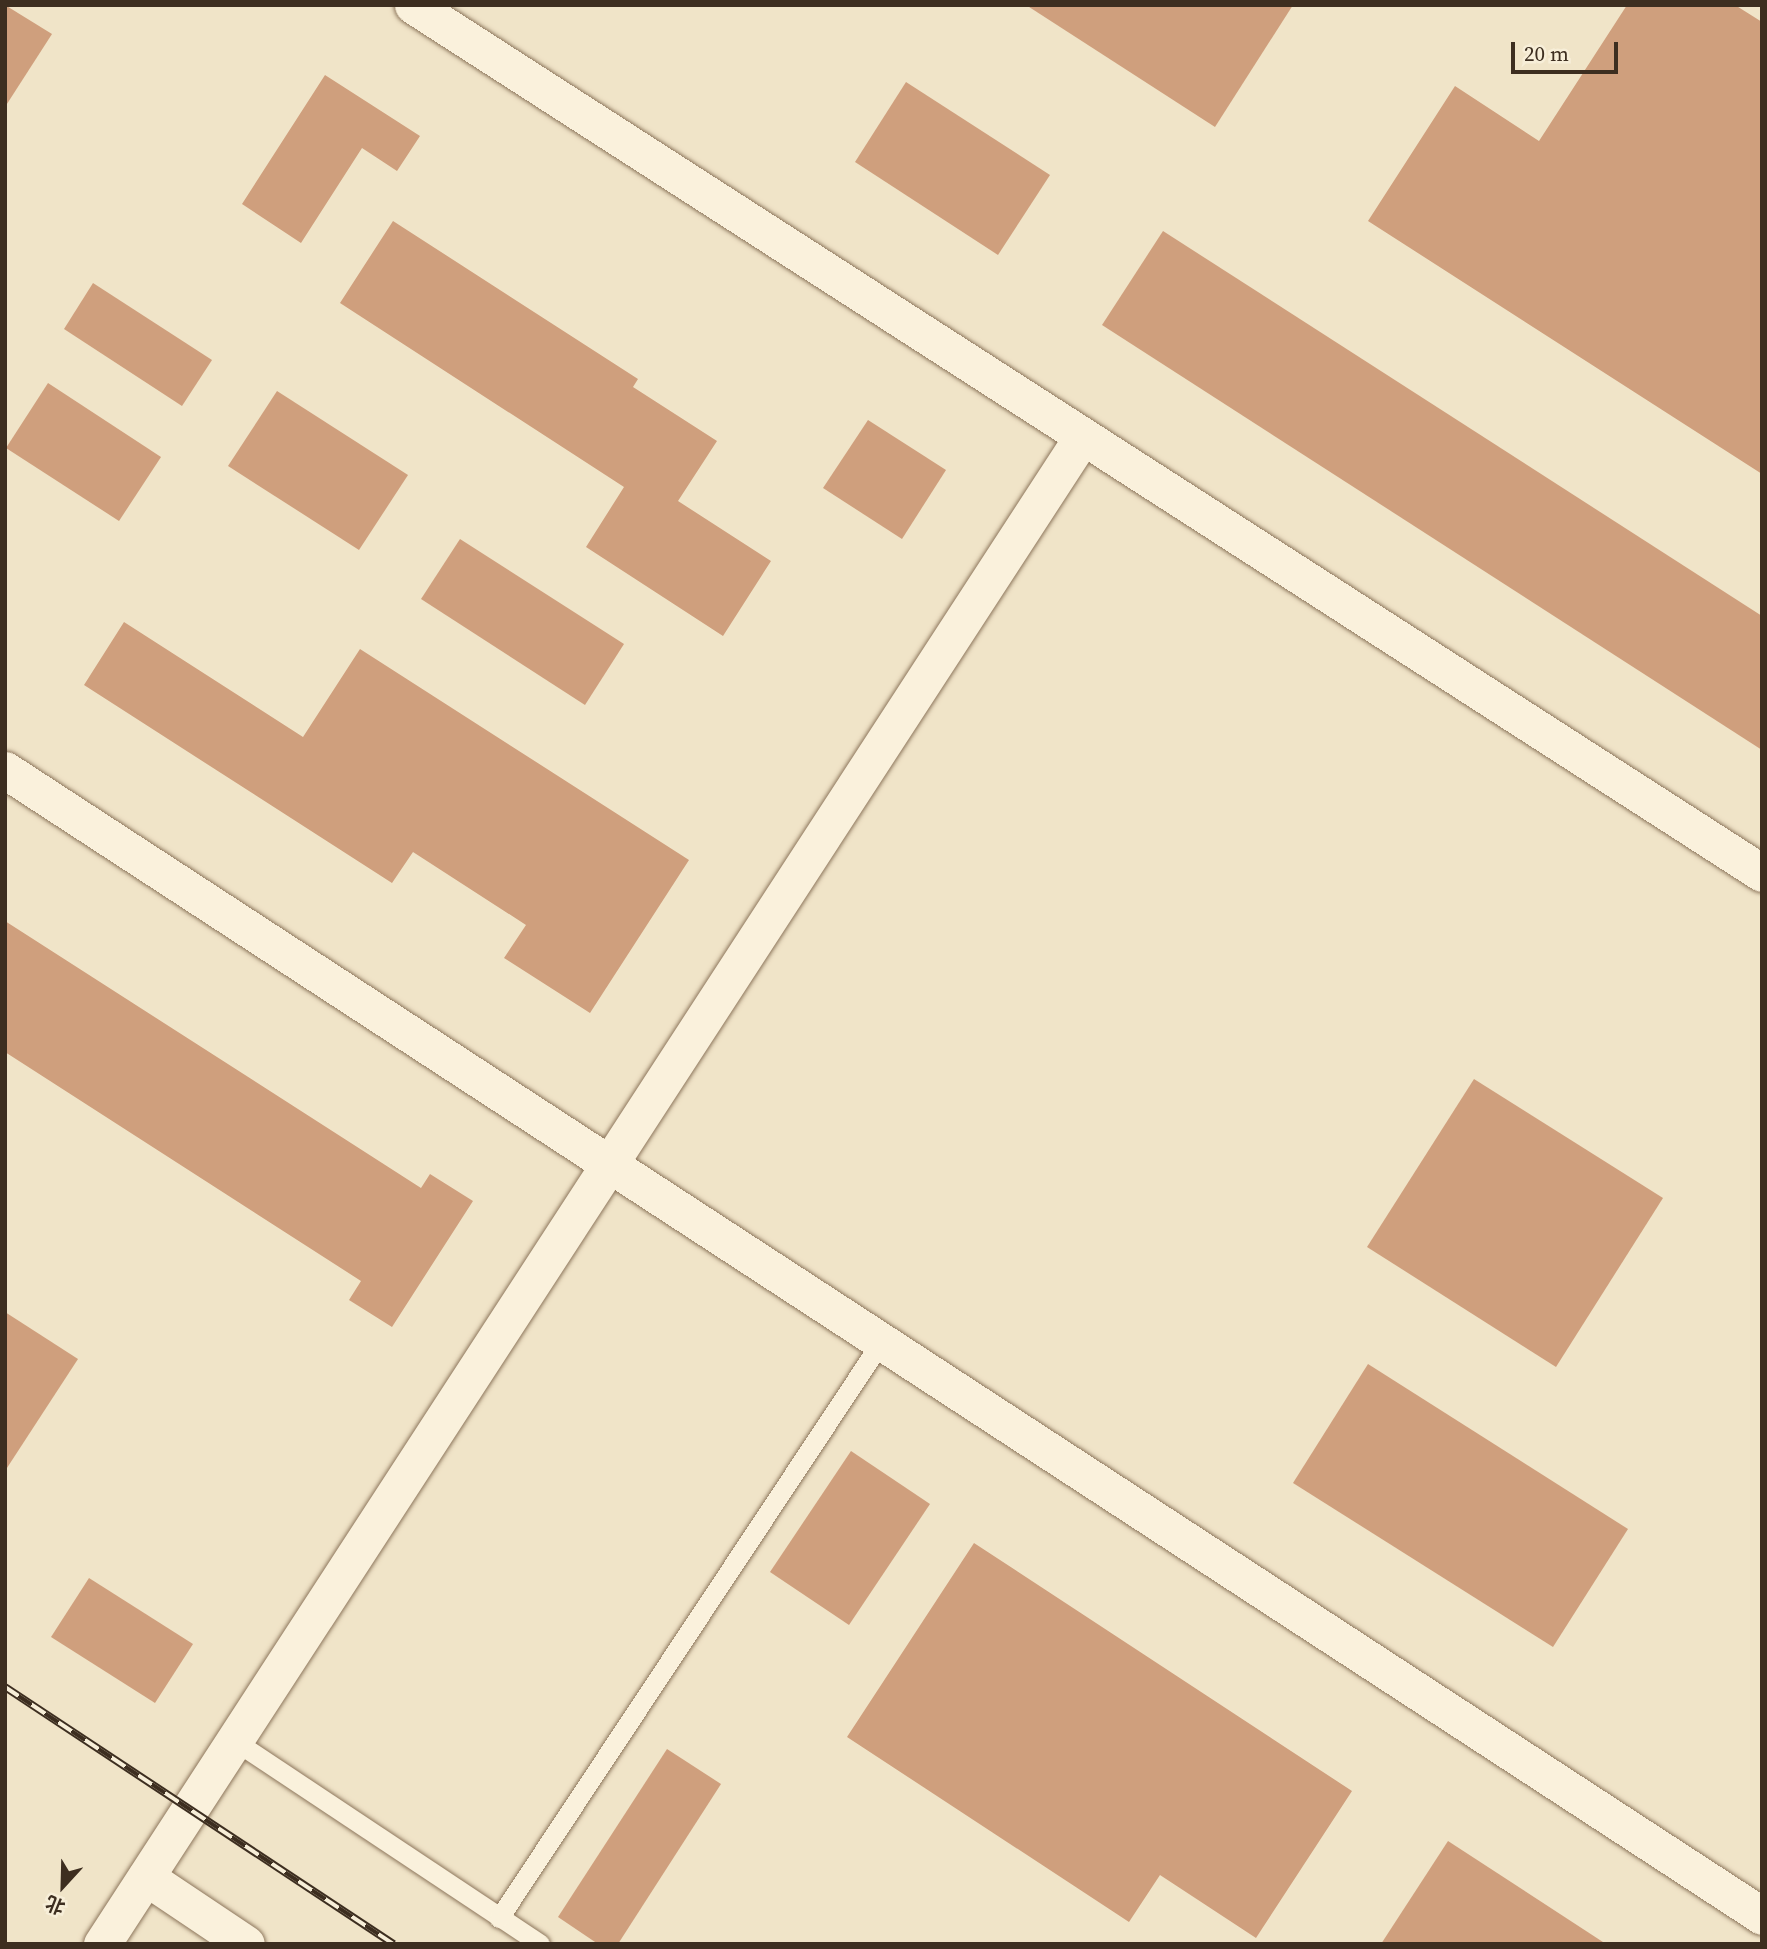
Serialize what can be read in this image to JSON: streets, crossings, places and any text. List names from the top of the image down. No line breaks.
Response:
{"scale_bar":"20 m","north":"bottom"}
